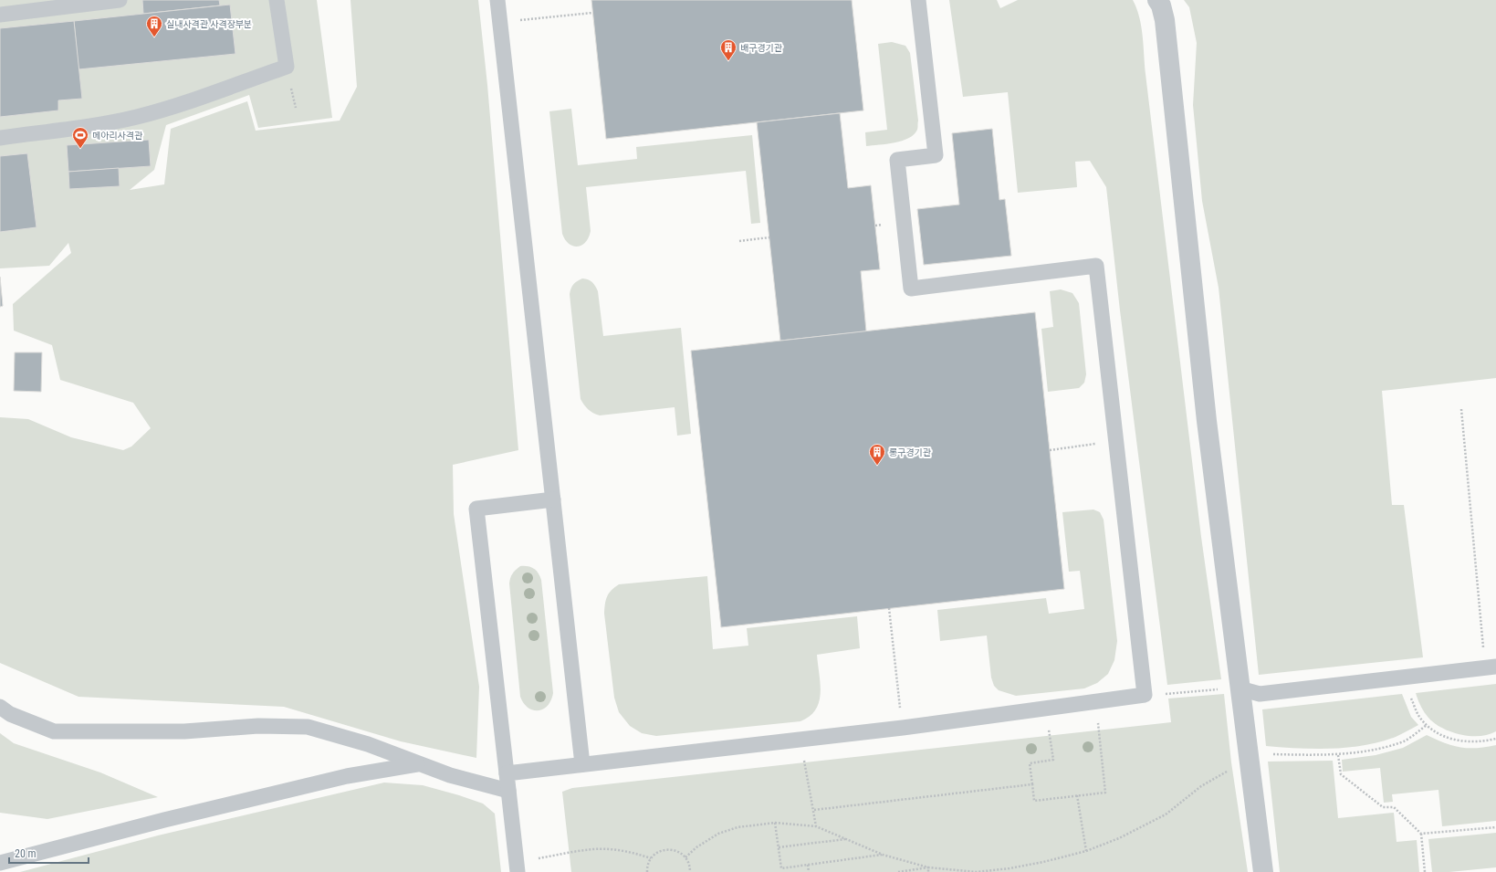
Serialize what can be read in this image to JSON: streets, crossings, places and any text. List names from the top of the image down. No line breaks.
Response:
{"places":{"building":["실내사격관 사격장부분","배구경기관","롱구경기관"],"sports":["메아리사격관"]},"scale_bar":"20 m"}
